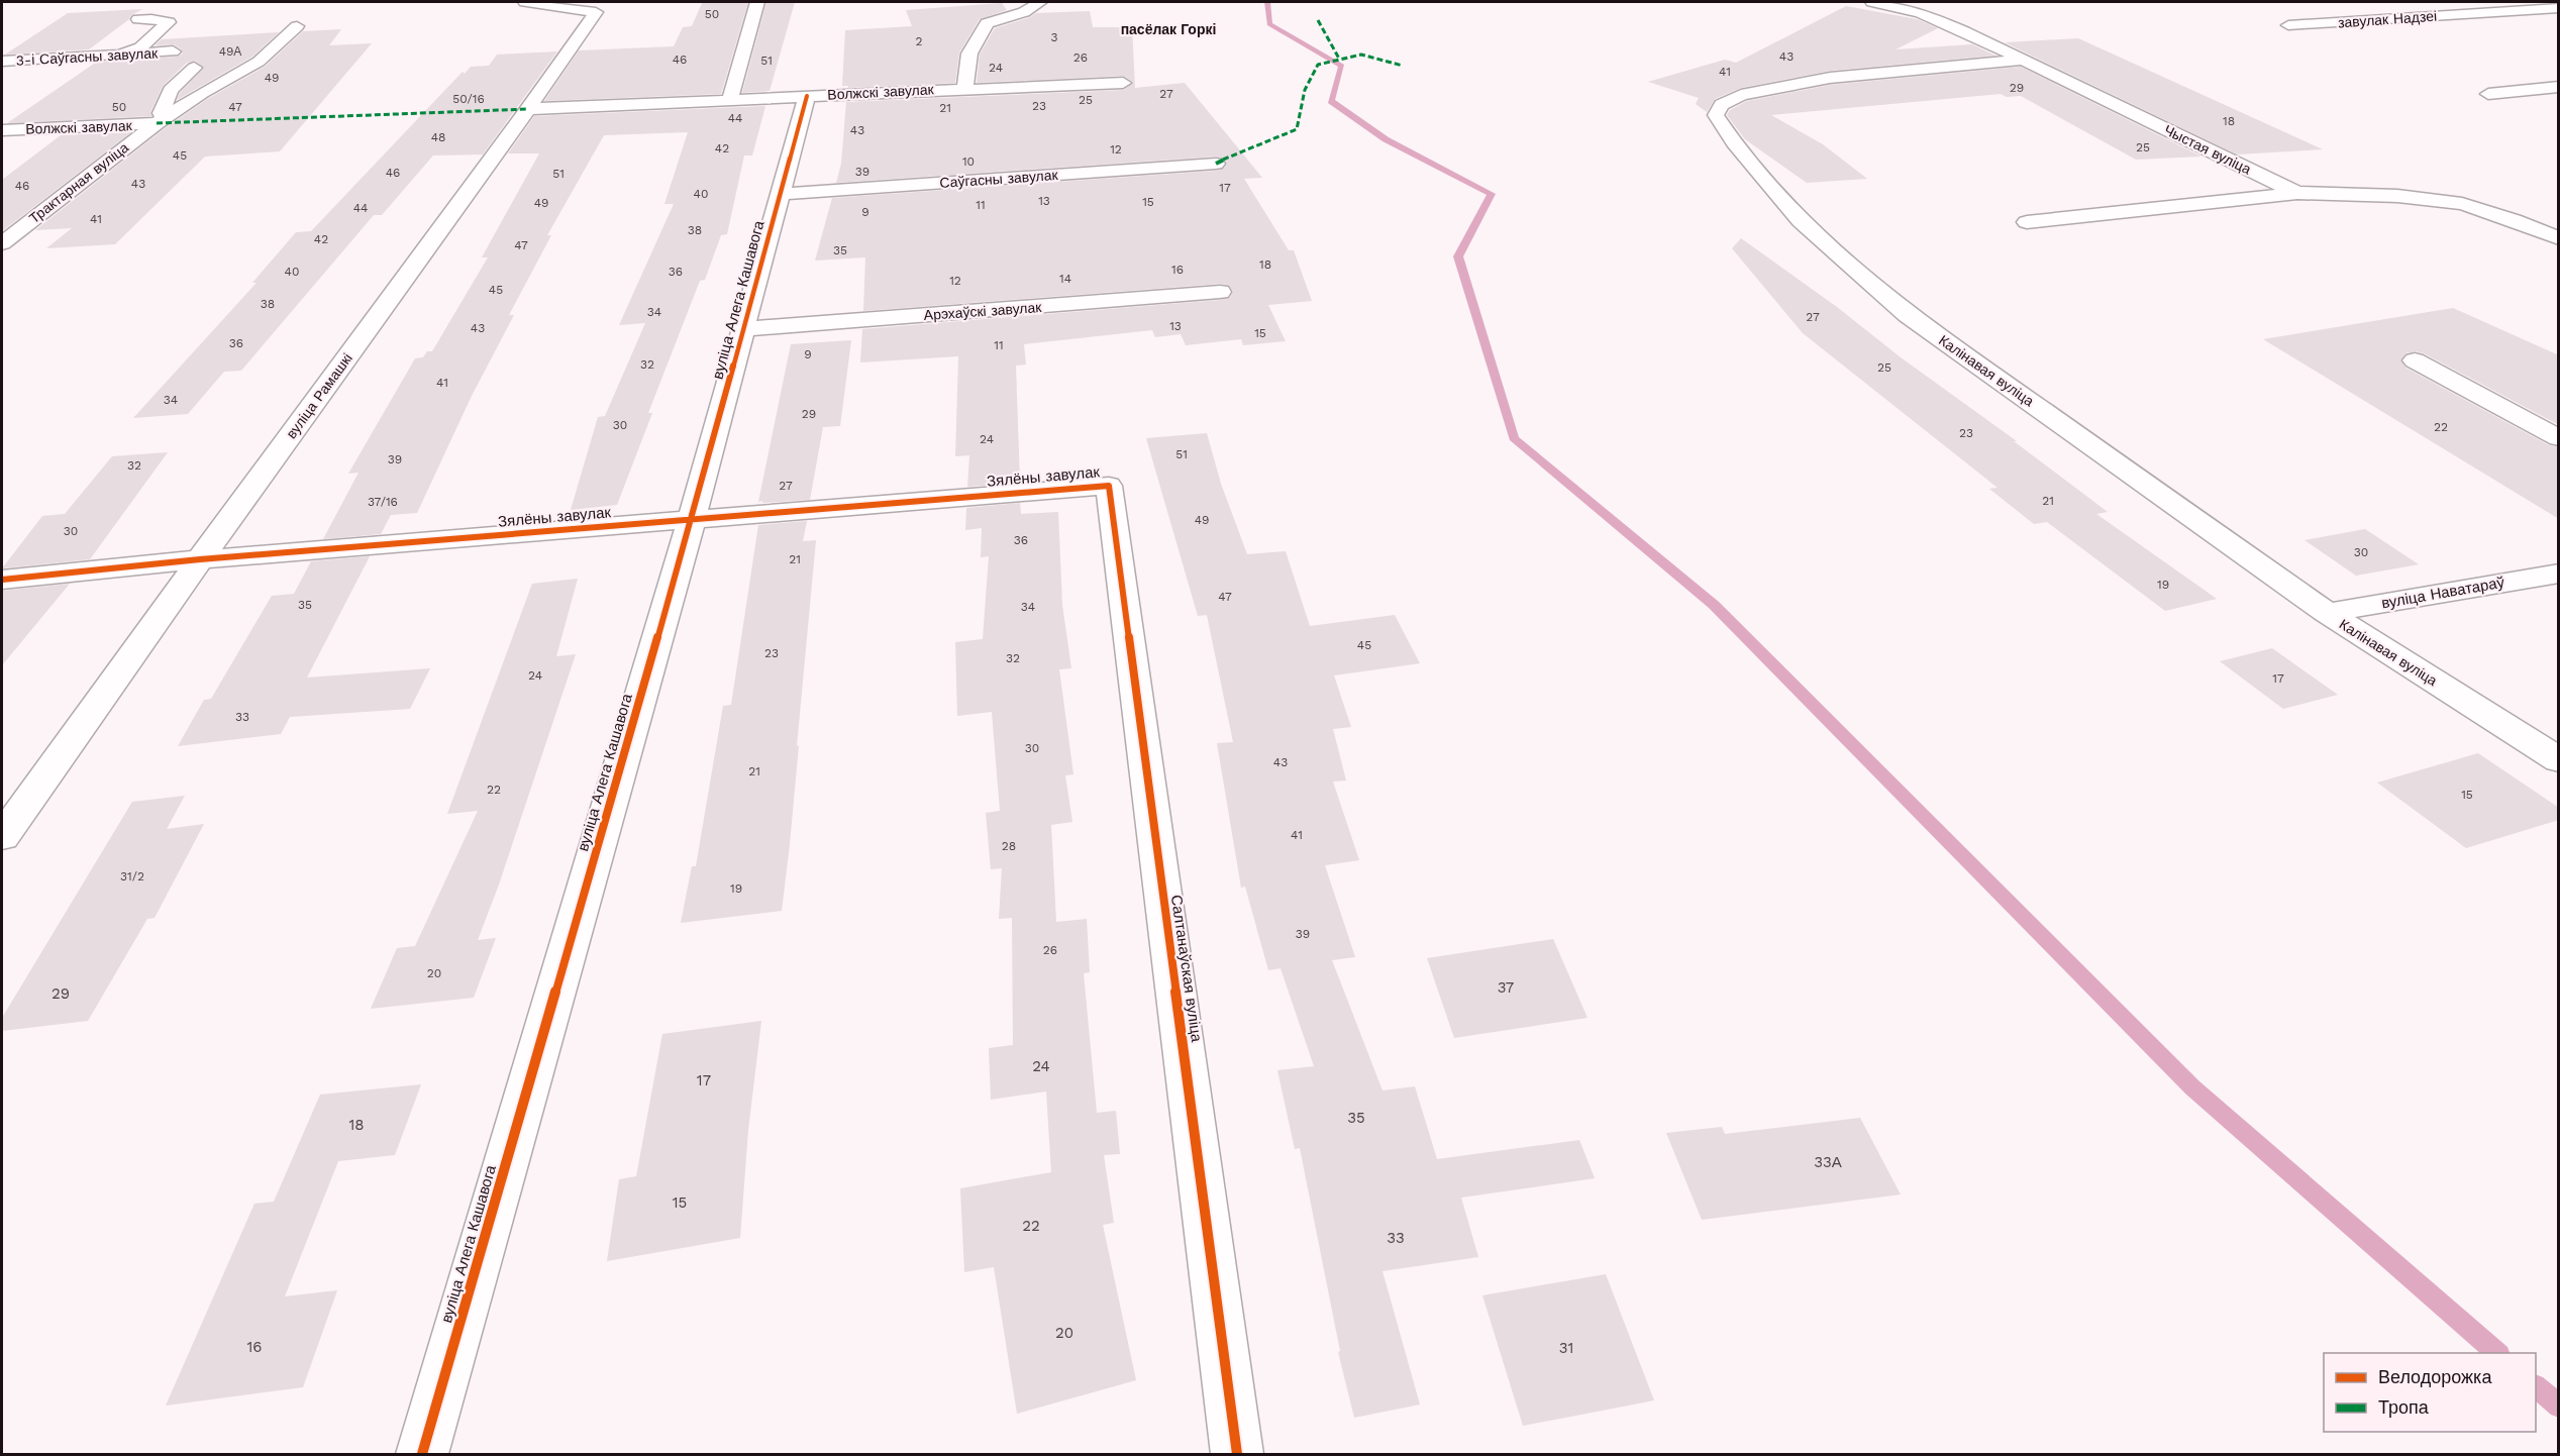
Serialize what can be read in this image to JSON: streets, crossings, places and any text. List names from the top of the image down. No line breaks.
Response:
{"streets":{"street":["завулак Надзеі","3-і Саўгасны завулак","Волжскі завулак","Чыстая вуліца","Саўгасны завулак","Трактарная вуліца","вуліца Алега Кашавога","Арэхаўскі завулак","Калінавая вуліца","вуліца Рамашкі","Зялёны завулак","вуліца Наватараў","Салтанаўская вуліца"]},"crossings":[["Волжскі завулак","Трактарная вуліца"],["Волжскі завулак","вуліца Алега Кашавога"],["Волжскі завулак","вуліца Рамашкі"],["Чыстая вуліца","Калінавая вуліца"],["Саўгасны завулак","вуліца Алега Кашавога"],["вуліца Алега Кашавога","Арэхаўскі завулак"],["вуліца Алега Кашавога","Зялёны завулак"],["Калінавая вуліца","вуліца Наватараў"],["вуліца Рамашкі","Зялёны завулак"],["Зялёны завулак","Салтанаўская вуліца"]],"districts":["пасёлак Горкі"],"house_numbers":["50","3","2","49А","43","26","46","51","24","41","49","29","27","50/16","25","23","50","47","21","44","18","43","48","25","42","12","45","10","39","46","51","43","46","17","40","13","15","49","11","44","9","41","38","42","47","35","18","16","40","36","14","12","45","38","34","27","13","43","15","36","11","9","32","25","41","34","29","30","22","23","24","51","39","32","27","21","37/16","49","30","36","30","21","19","47","35","34","45","23","32","24","17","33","30","43","21","22","15","41","28","31/2","19","39","26","20","37","29","24","17","35","18","33А","15","22","33","20","16","31"],"legend":["Велодорожка","Тропа"]}
